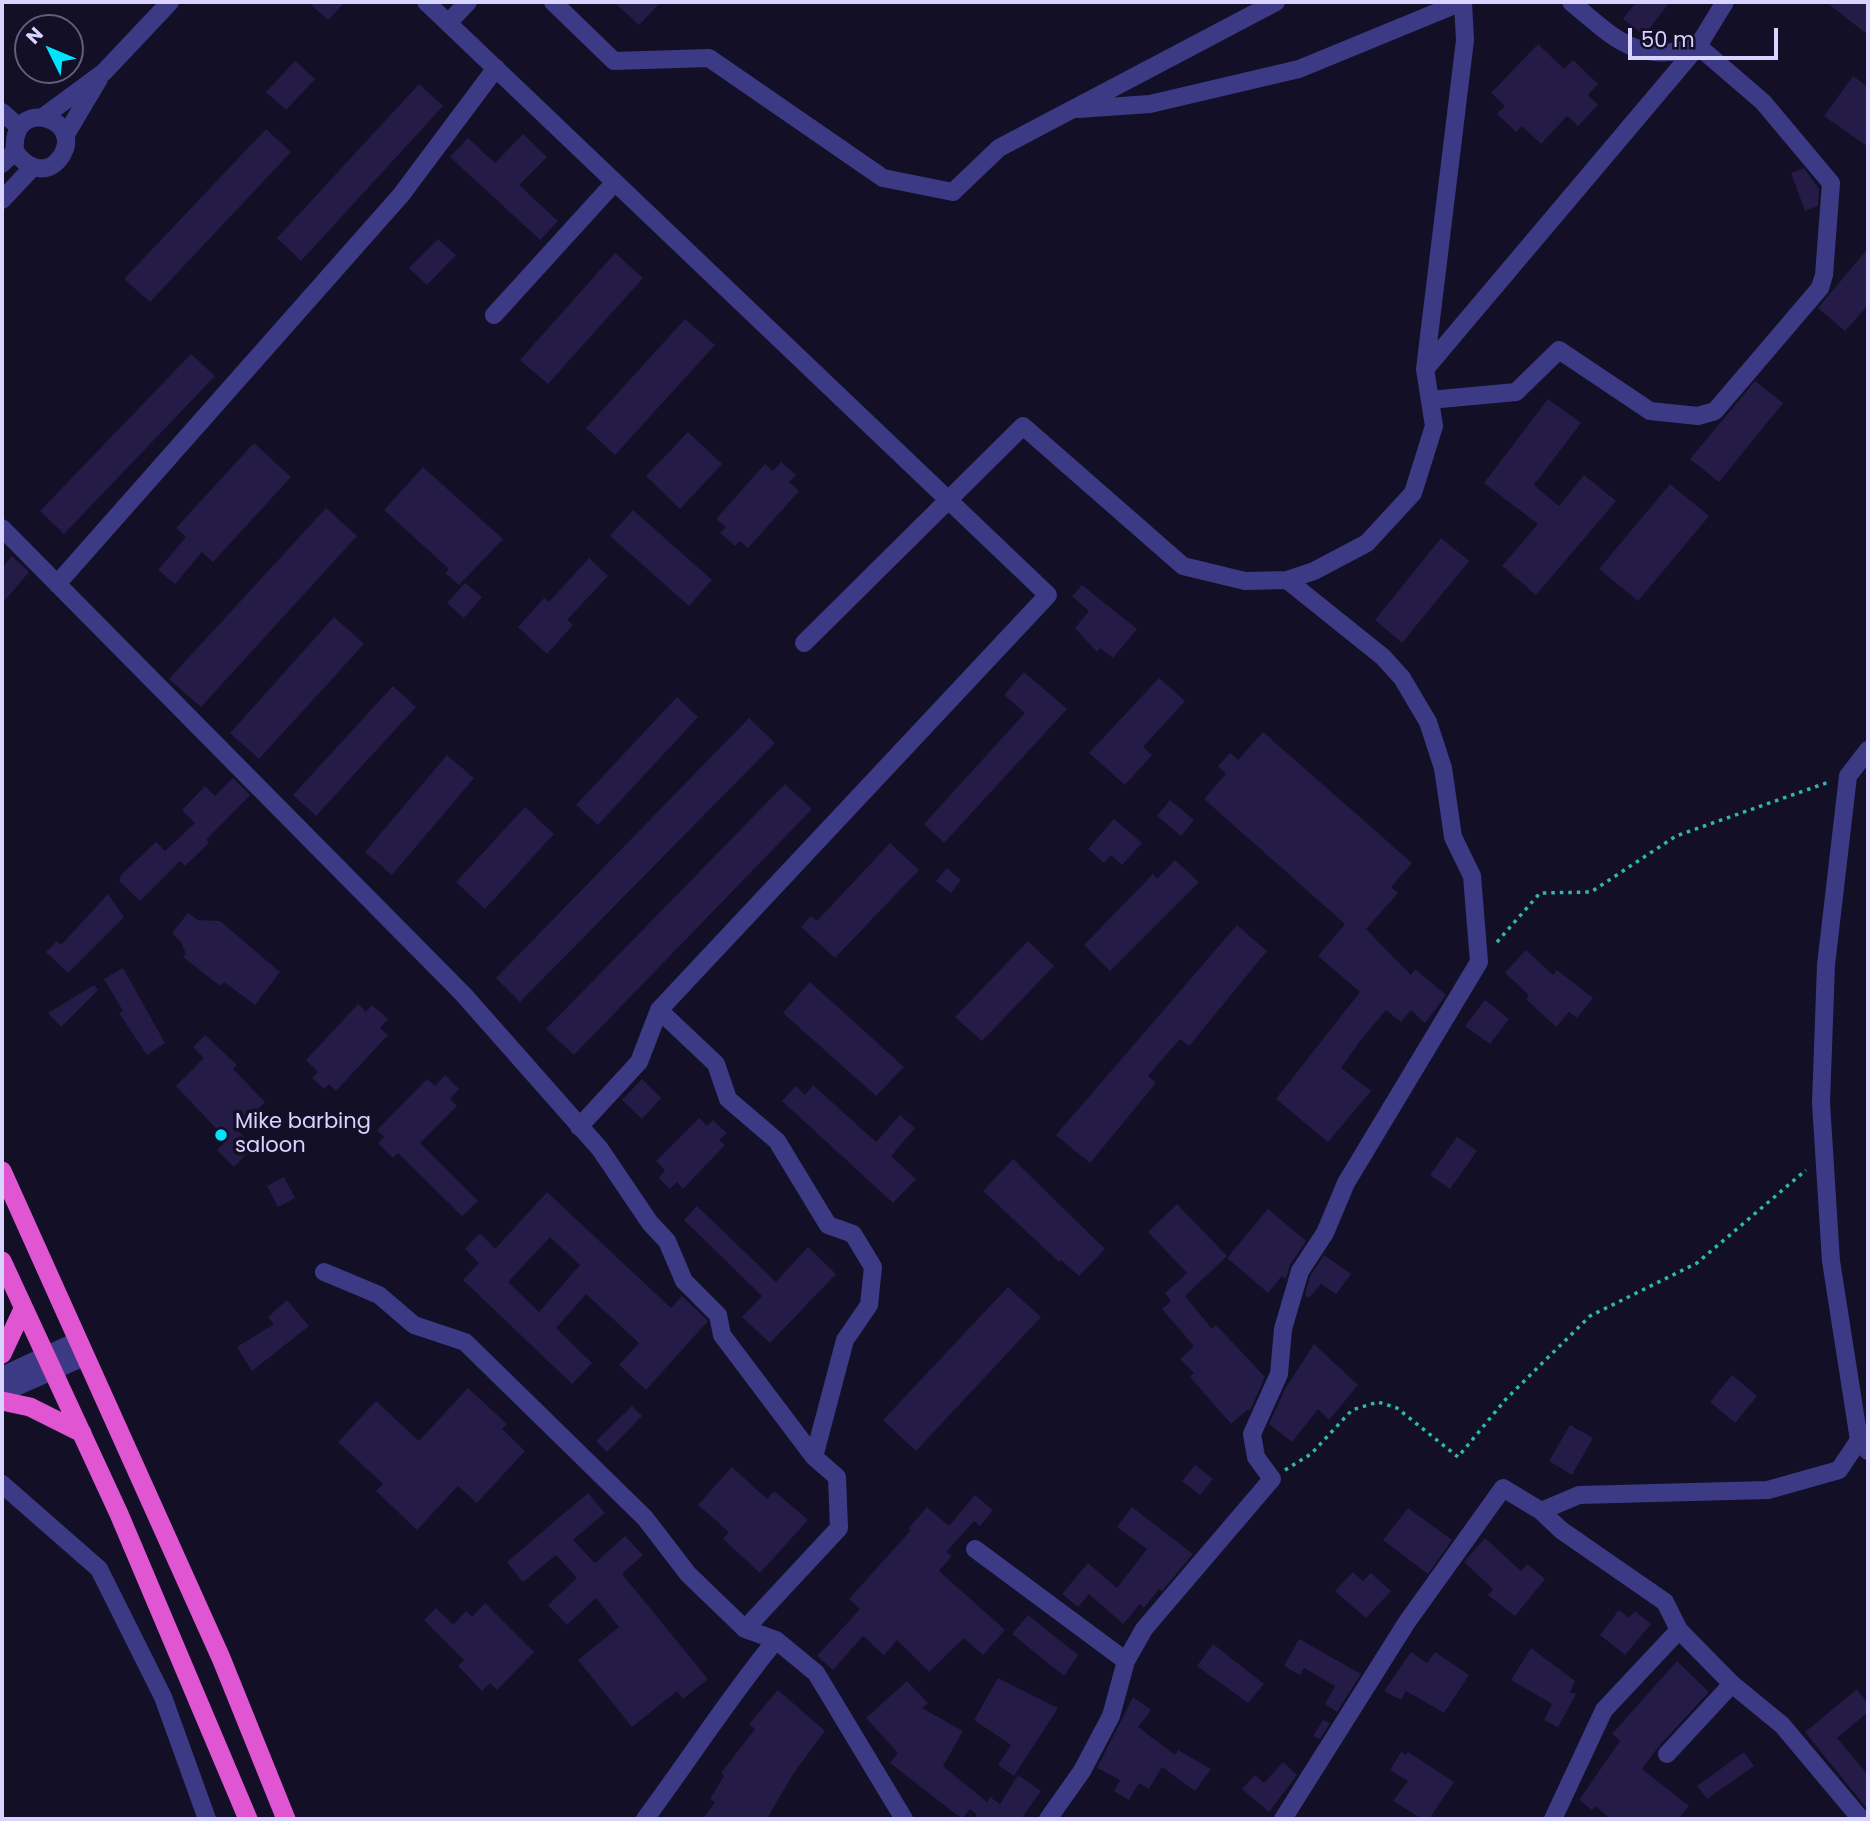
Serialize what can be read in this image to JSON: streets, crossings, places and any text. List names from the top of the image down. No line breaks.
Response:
{"places":["Mike barbing saloon"],"scale_bar":"50 m","north":"top left"}
